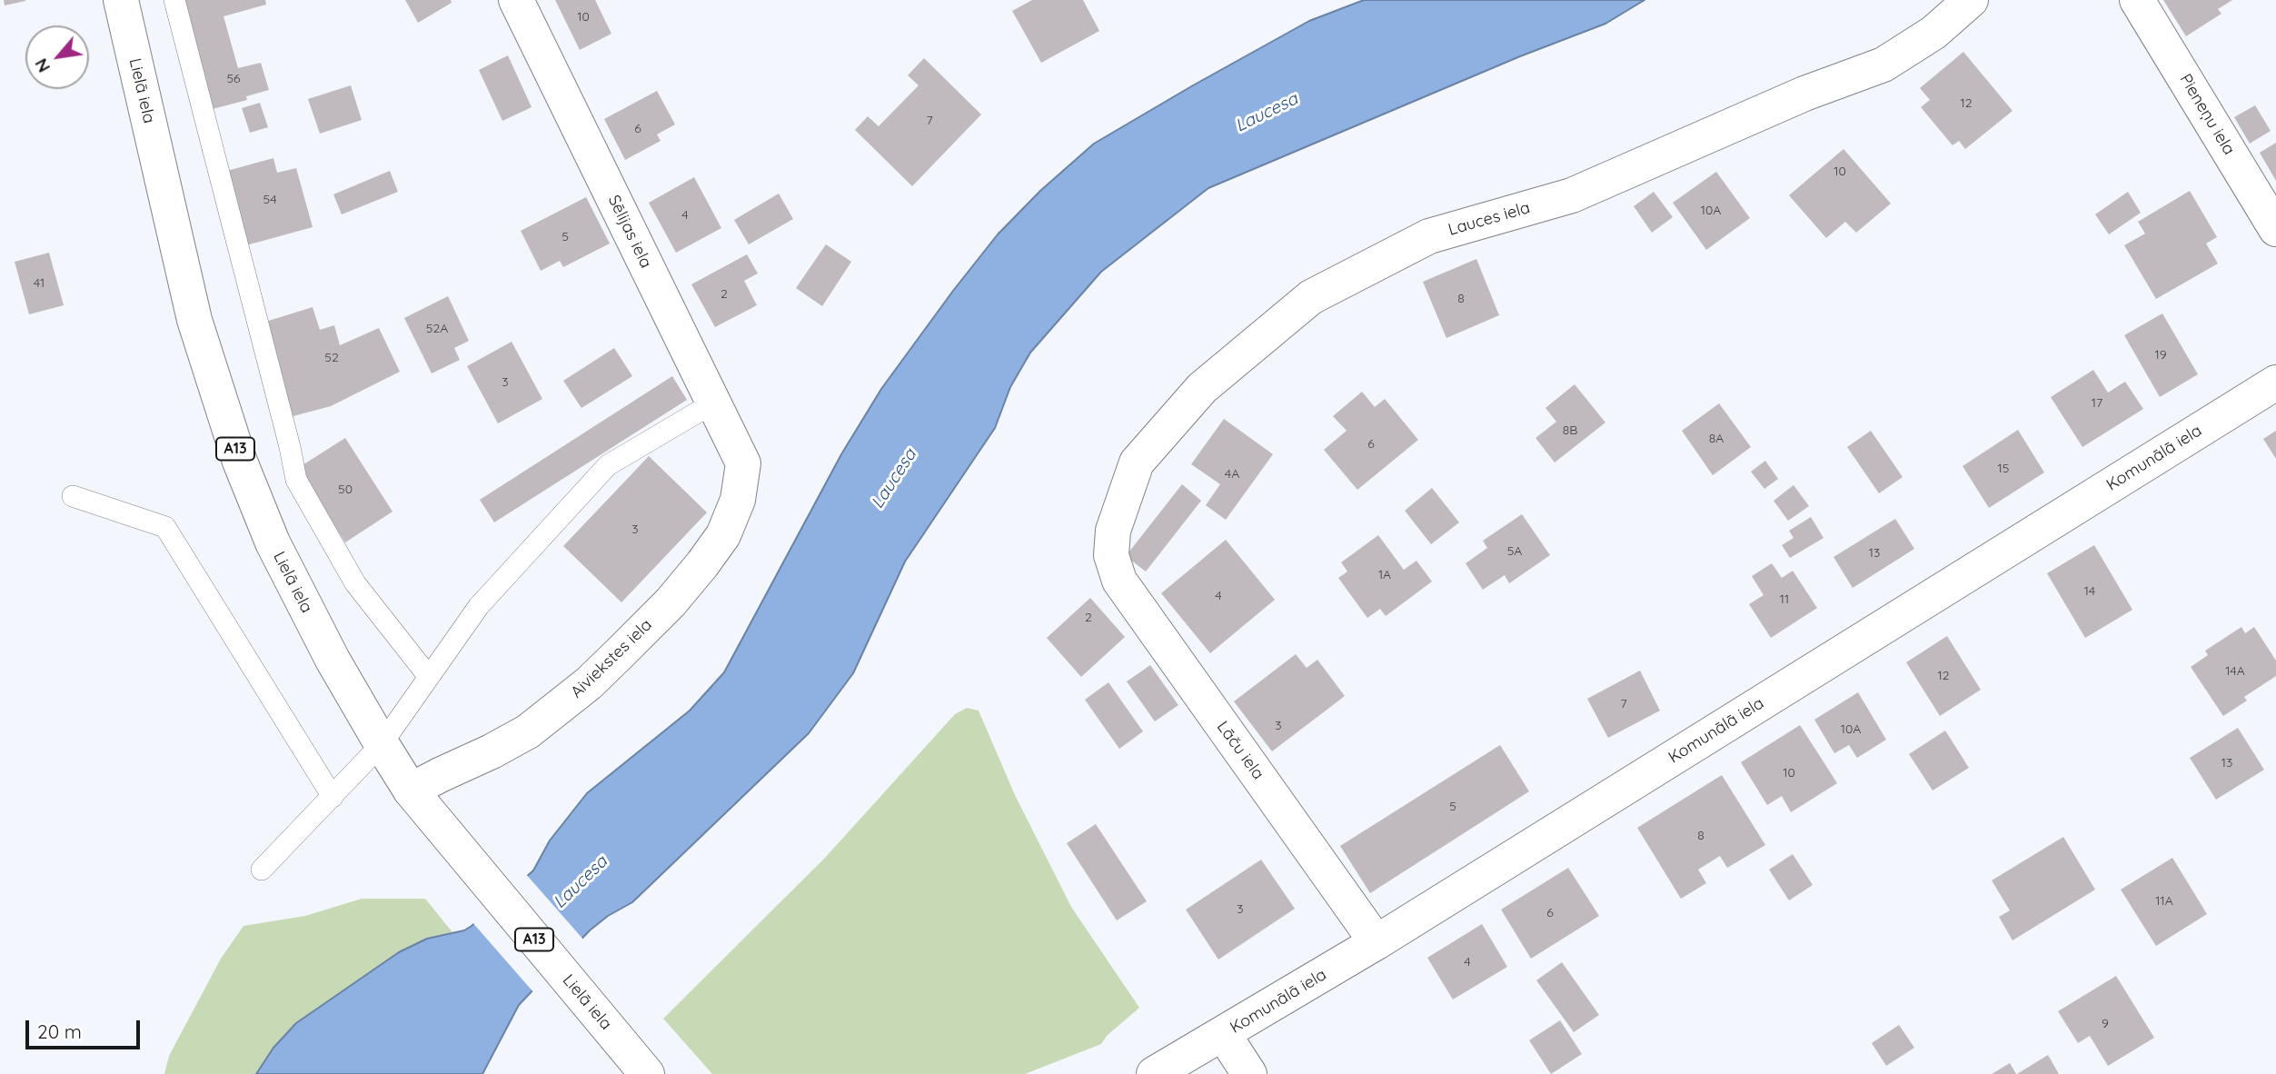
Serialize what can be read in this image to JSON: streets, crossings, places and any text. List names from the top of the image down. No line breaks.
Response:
{"streets":{"street":["Lielā iela","Pieneņu iela","Lauces iela","Sēlijas iela","A13","Komunālā iela","Aiviekstes iela","Lāču iela"]},"crossings":[["Lielā iela","Aiviekstes iela"],["Lauces iela","Lāču iela"],["Sēlijas iela","Aiviekstes iela"],["Komunālā iela","Lāču iela"]],"water":["Laucesa"],"house_numbers":["10","56","12","7","6","10","54","10A","4","5","41","2","8","52A","19","52","3","17","8B","8A","6","15","4A","50","3","5A","13","1A","14","4","11","2","14A","12","7","3","10A","13","10","5","8","11A","3","6","4","9"],"scale_bar":"20 m","north":"bottom left"}
